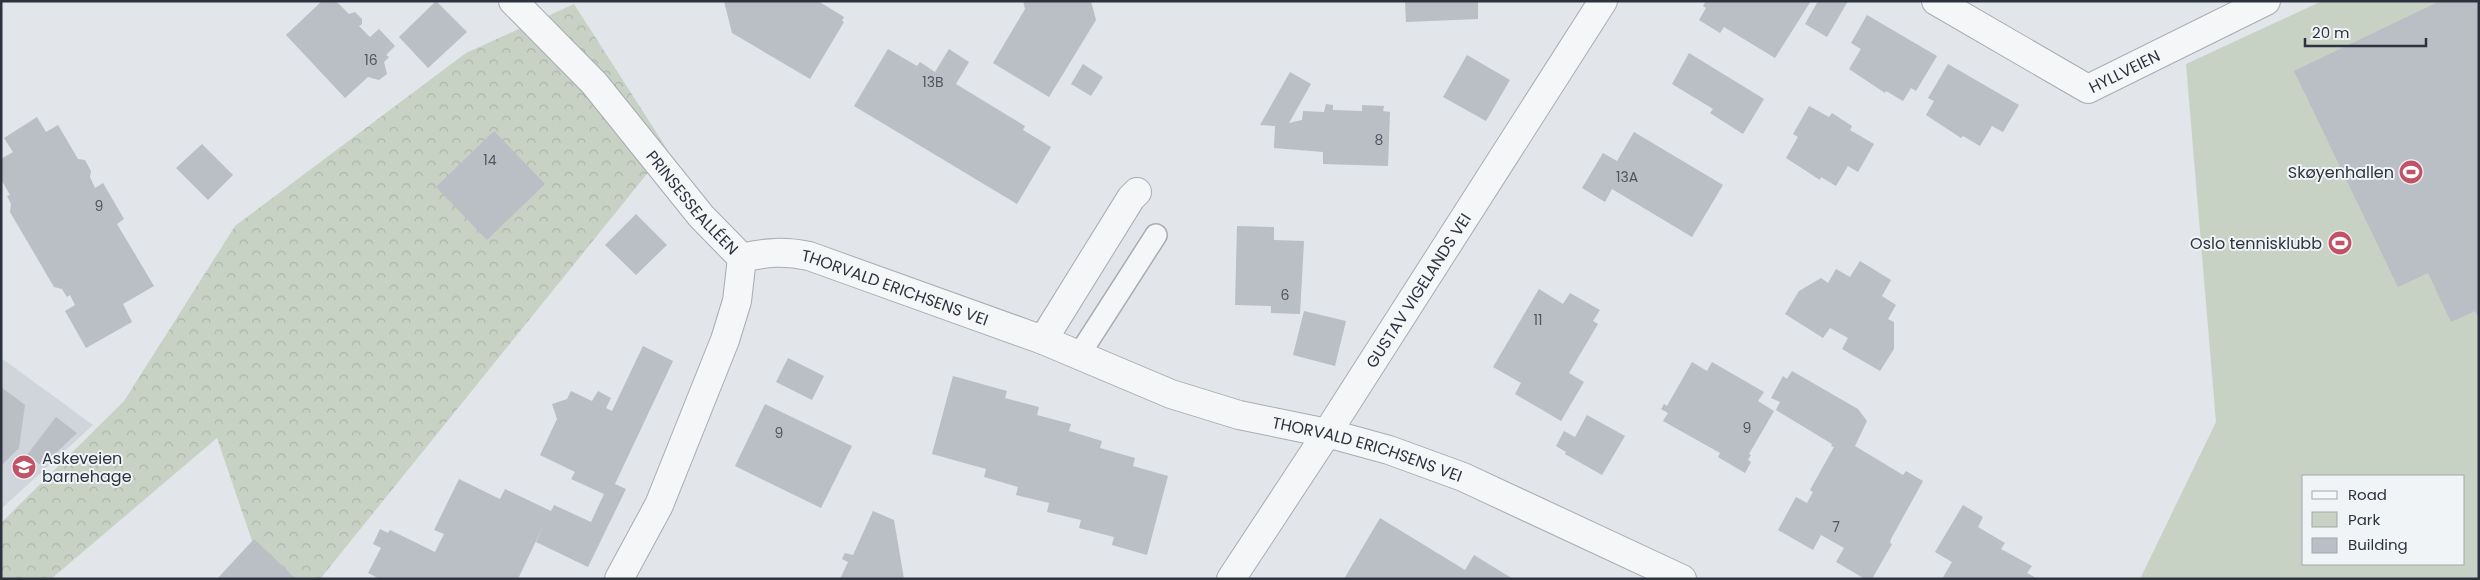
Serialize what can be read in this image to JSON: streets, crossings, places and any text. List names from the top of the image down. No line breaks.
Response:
{"streets":{"street":["HYLLVEIEN","PRINSESSEALLÉEN","THORVALD ERICHSENS VEI","GUSTAV VIGELANDS VEI"]},"crossings":[["PRINSESSEALLÉEN","THORVALD ERICHSENS VEI"],["THORVALD ERICHSENS VEI","GUSTAV VIGELANDS VEI"]],"places":{"sports":["Skøyenhallen","Oslo tennisklubb"],"school or university":["Askeveien barnehage"]},"house_numbers":["16","13B","8","14","13A","9","6","11","9","9","7"],"legend":["Road","Park","Building"],"scale_bar":"20 m"}
